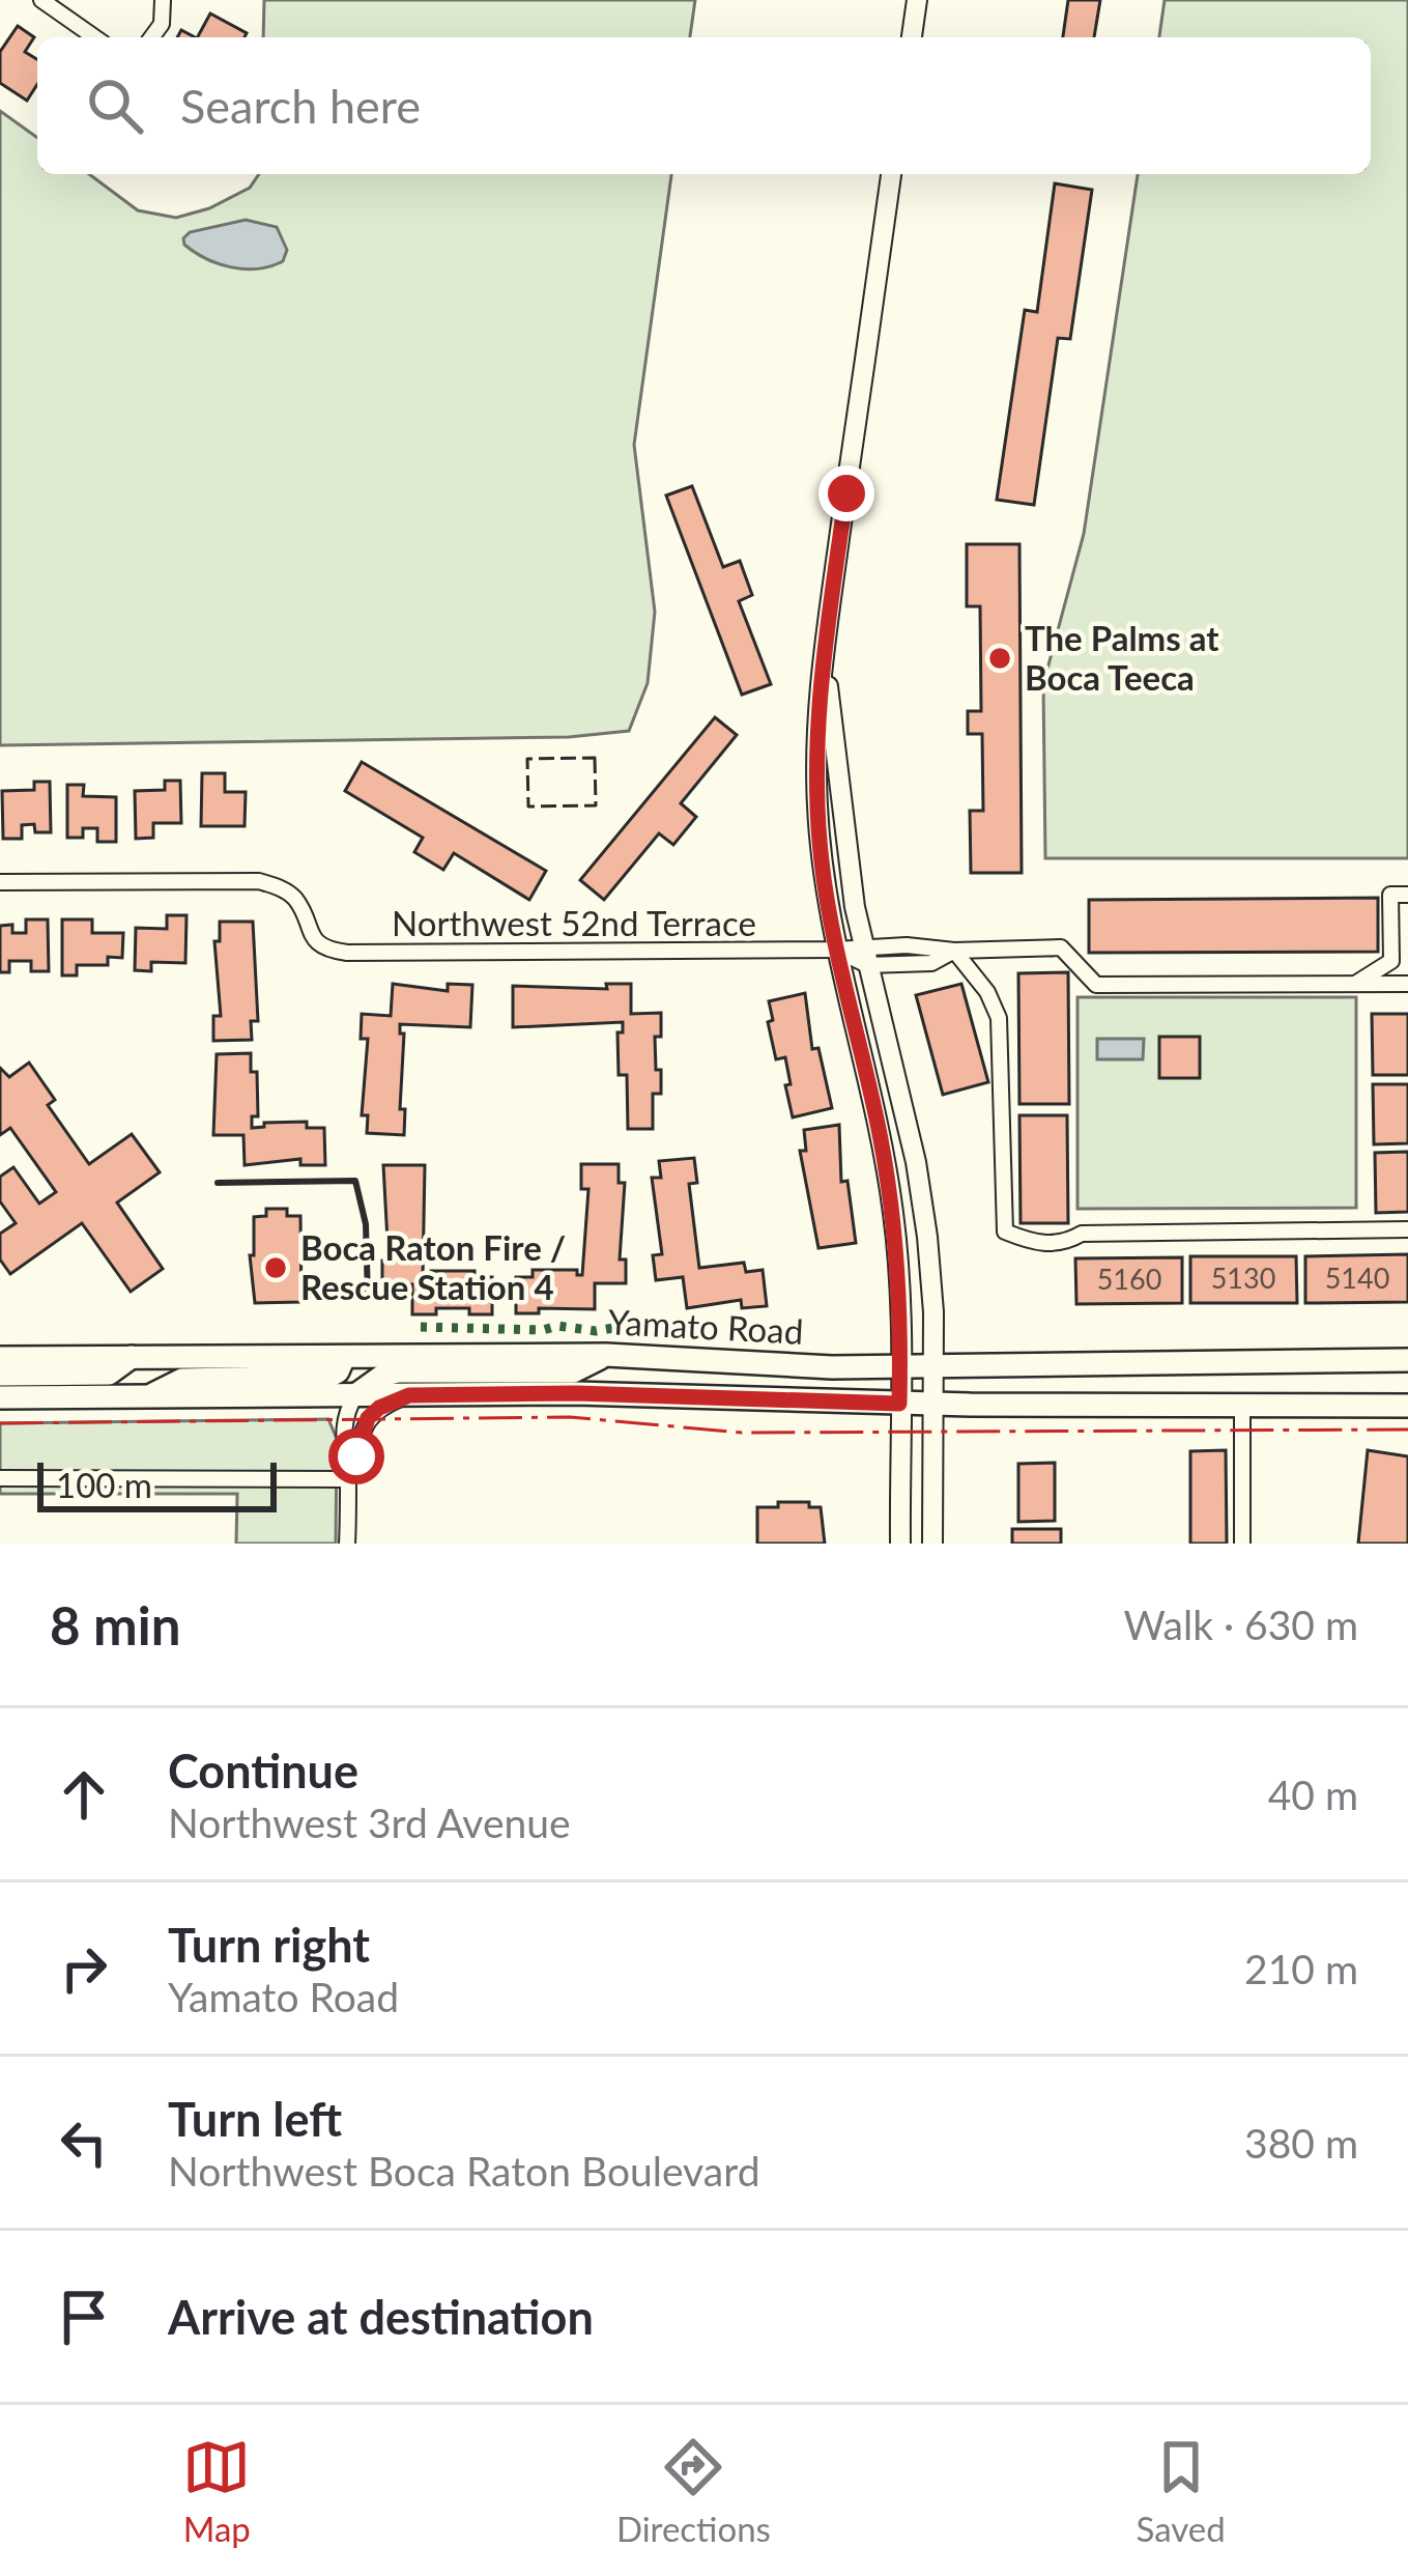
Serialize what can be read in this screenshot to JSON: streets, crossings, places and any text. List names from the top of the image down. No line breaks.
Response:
{"streets":{"main road":["Yamato Road"],"street":["Northwest 52nd Terrace"]},"places":["The Palms at Boca Teeca","Boca Raton Fire / Rescue Station 4"],"house_numbers":["5130","5140","5160"],"scale_bar":"100 m","page":{"search":"Search here","scale":"100 m","heading":["8 min","Walk · 630 m"],"list":[["Continue","Northwest 3rd Avenue","40 m"],["Turn right","Yamato Road","210 m"],["Turn left","Northwest Boca Raton Boulevard","380 m"],"Arrive at destination"],"nav":["Map","Directions","Saved"]}}
